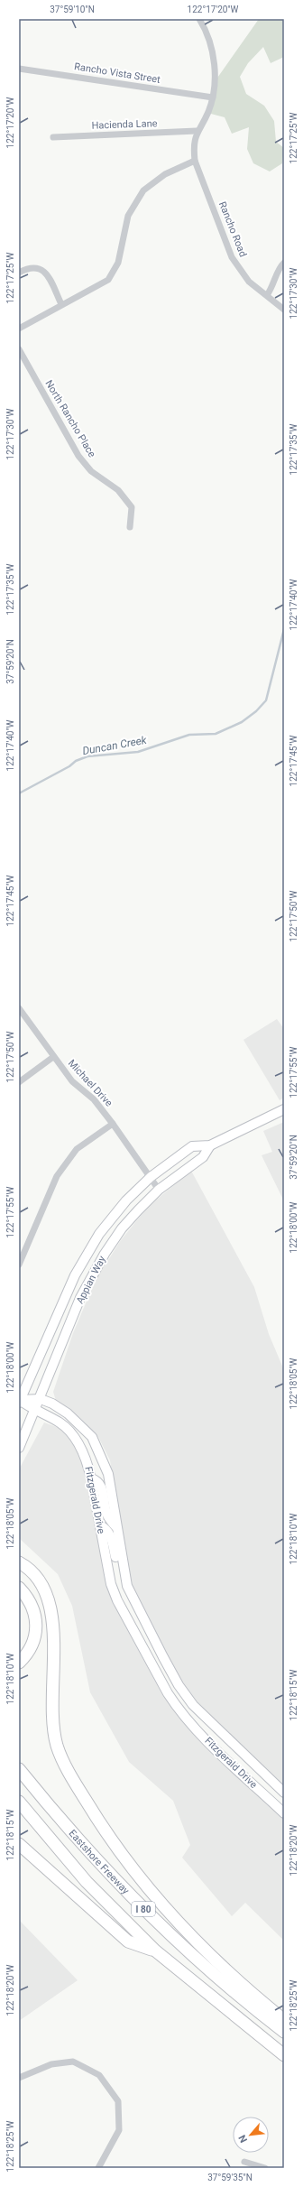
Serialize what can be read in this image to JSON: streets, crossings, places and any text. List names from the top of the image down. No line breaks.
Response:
{"streets":{"highway":["Eastshore Freeway","I 80"],"main road":["Appian Way","Fitzgerald Drive"],"street":["Rancho Vista Street","Hacienda Lane","Rancho Road","North Rancho Place","Michael Drive"]},"crossings":[["Michael Drive","Appian Way"],["Appian Way","Fitzgerald Drive"]],"water":["Duncan Creek"],"north":"bottom left","coordinates":["37°59'10\"N","122°17'20\"W","122°17'25\"W","122°17'30\"W","122°17'35\"W","122°17'40\"W","37°59'20\"N","122°17'45\"W","122°17'50\"W","122°17'55\"W","122°18'00\"W","122°18'05\"W","122°18'10\"W","122°18'15\"W","122°18'20\"W","122°18'25\"W","37°59'35\"N"]}
